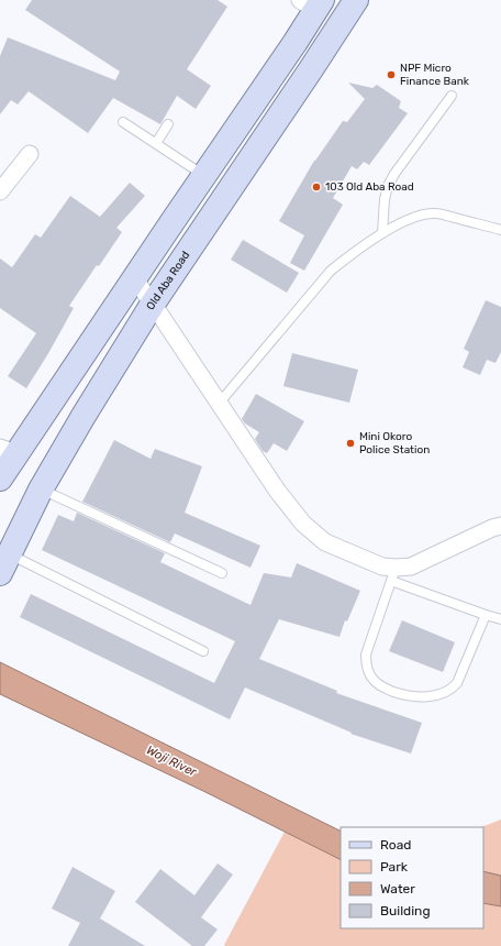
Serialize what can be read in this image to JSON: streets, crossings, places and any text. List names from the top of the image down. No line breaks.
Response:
{"streets":{"main road":["Old Aba Road"]},"water":["Woji River"],"places":["NPF Micro Finance Bank","103 Old Aba Road","Mini Okoro Police Station"],"legend":["Road","Park","Water","Building"]}
